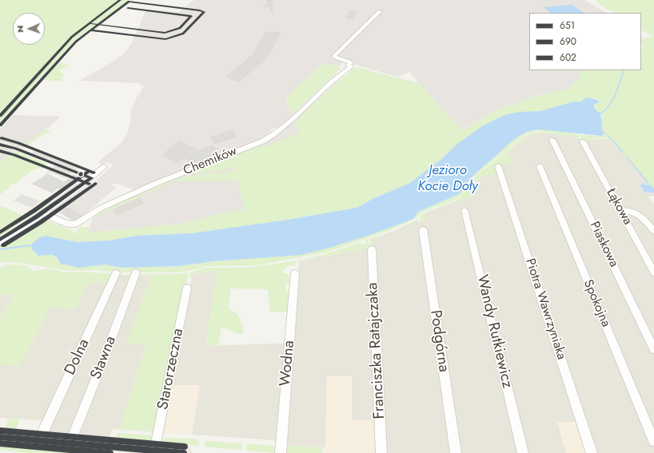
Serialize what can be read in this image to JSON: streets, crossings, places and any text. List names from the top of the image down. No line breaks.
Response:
{"streets":{"street":["Chemików","Łąkowa","Piaskowa","Spokojna","Piotra Wawrzyniaka","Wandy Rutkiewicz","Podgórna","Franciszka Ratajczaka","Dolna","Stawna","Wodna","Starorzeczna"]},"water":["Jezioro Kocie Doły"],"lines":["transit line 602","transit line 651","transit line 690"],"legend":["651","690","602"],"north":"left"}
